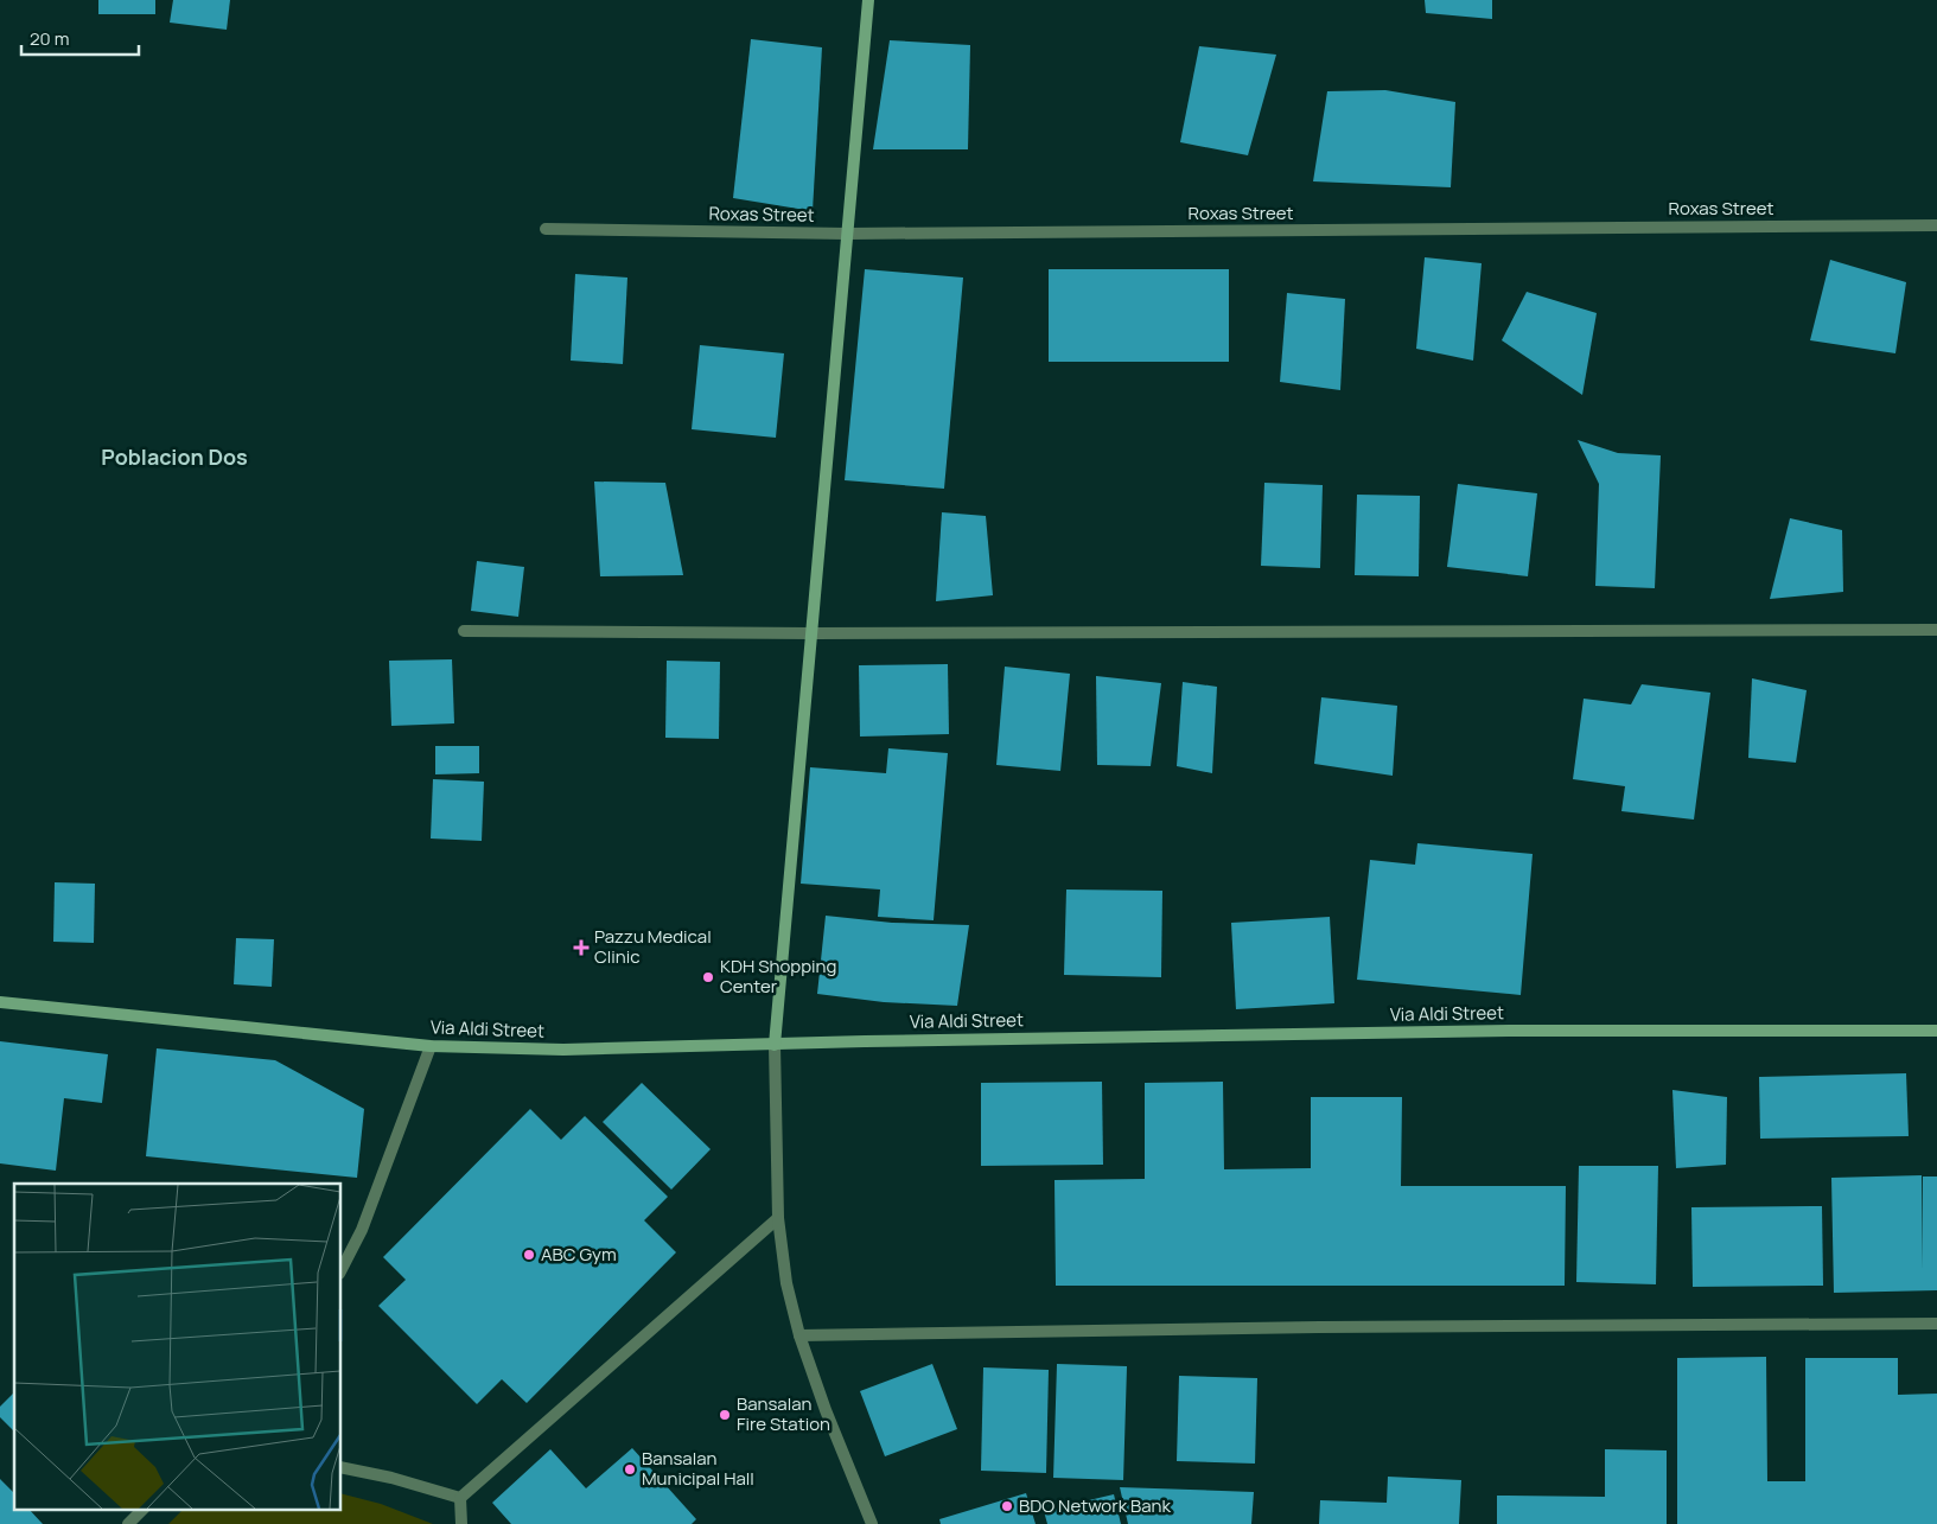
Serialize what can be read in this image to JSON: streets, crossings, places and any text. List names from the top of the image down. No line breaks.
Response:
{"streets":{"street":["Roxas Street","Via Aldi Street"]},"districts":["Poblacion Dos"],"places":{"health":["Pazzu Medical Clinic"],"other":["KDH Shopping Center","ABC Gym","Bansalan Fire Station","Bansalan Municipal Hall","BDO Network Bank"]},"scale_bar":"20 m"}
